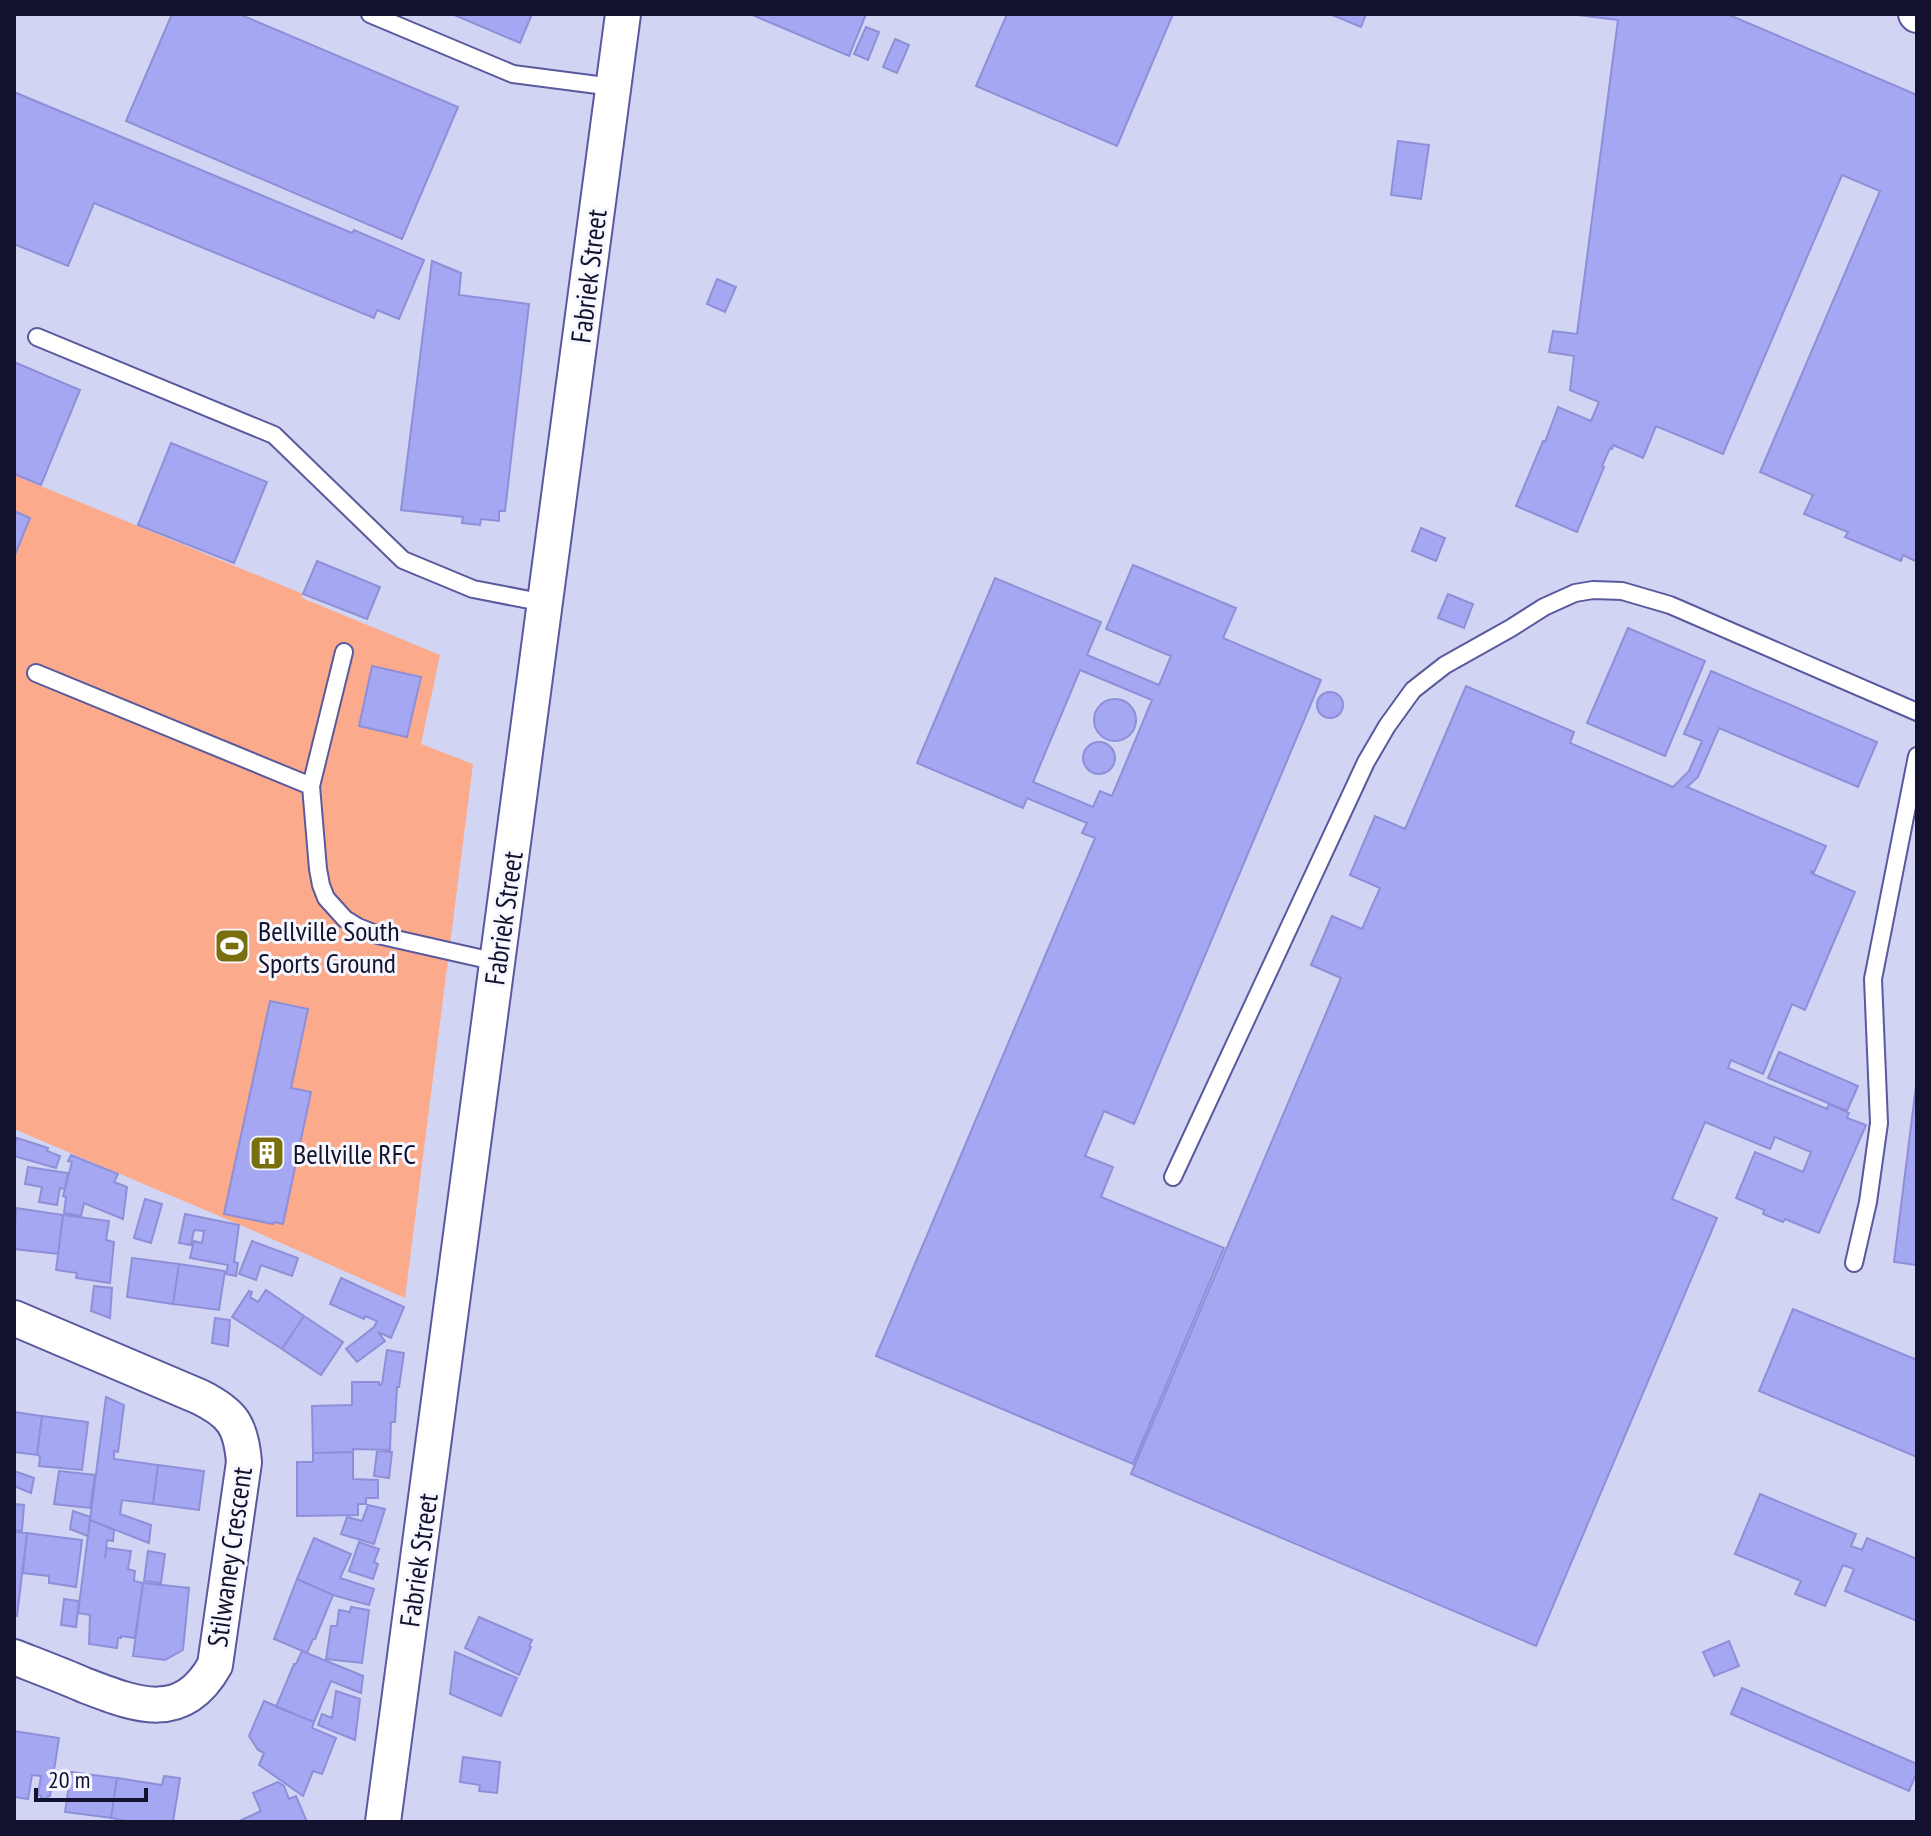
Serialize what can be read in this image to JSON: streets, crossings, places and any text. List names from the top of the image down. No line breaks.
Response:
{"streets":{"street":["Fabriek Street","Stilwaney Crescent"]},"places":{"sports":["Bellville South Sports Ground"],"building":["Bellville RFC"]},"scale_bar":"20 m"}
